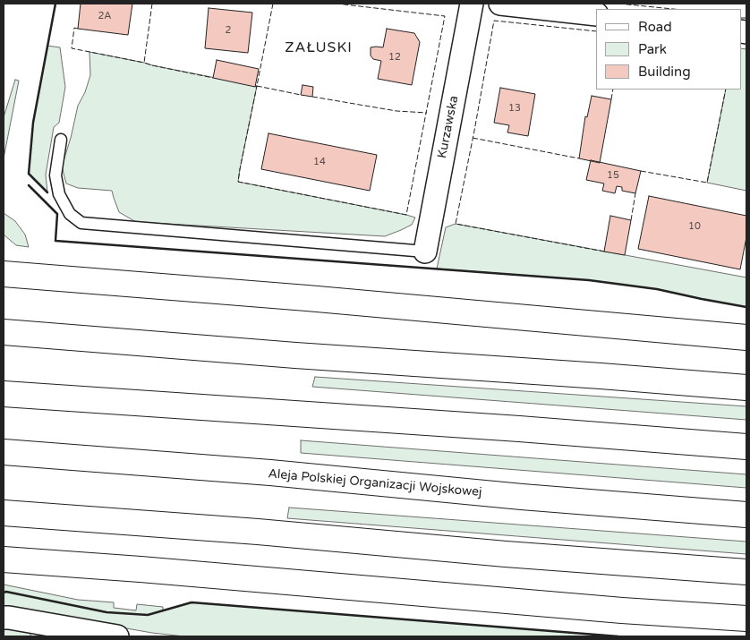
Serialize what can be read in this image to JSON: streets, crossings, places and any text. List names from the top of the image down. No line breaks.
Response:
{"streets":{"highway":["Aleja Polskiej Organizacji Wojskowej"],"street":["Kurzawska"]},"districts":["ZAŁUSKI"],"house_numbers":["2A","2","12","13","14","15","10"],"legend":["Road","Park","Building"]}
